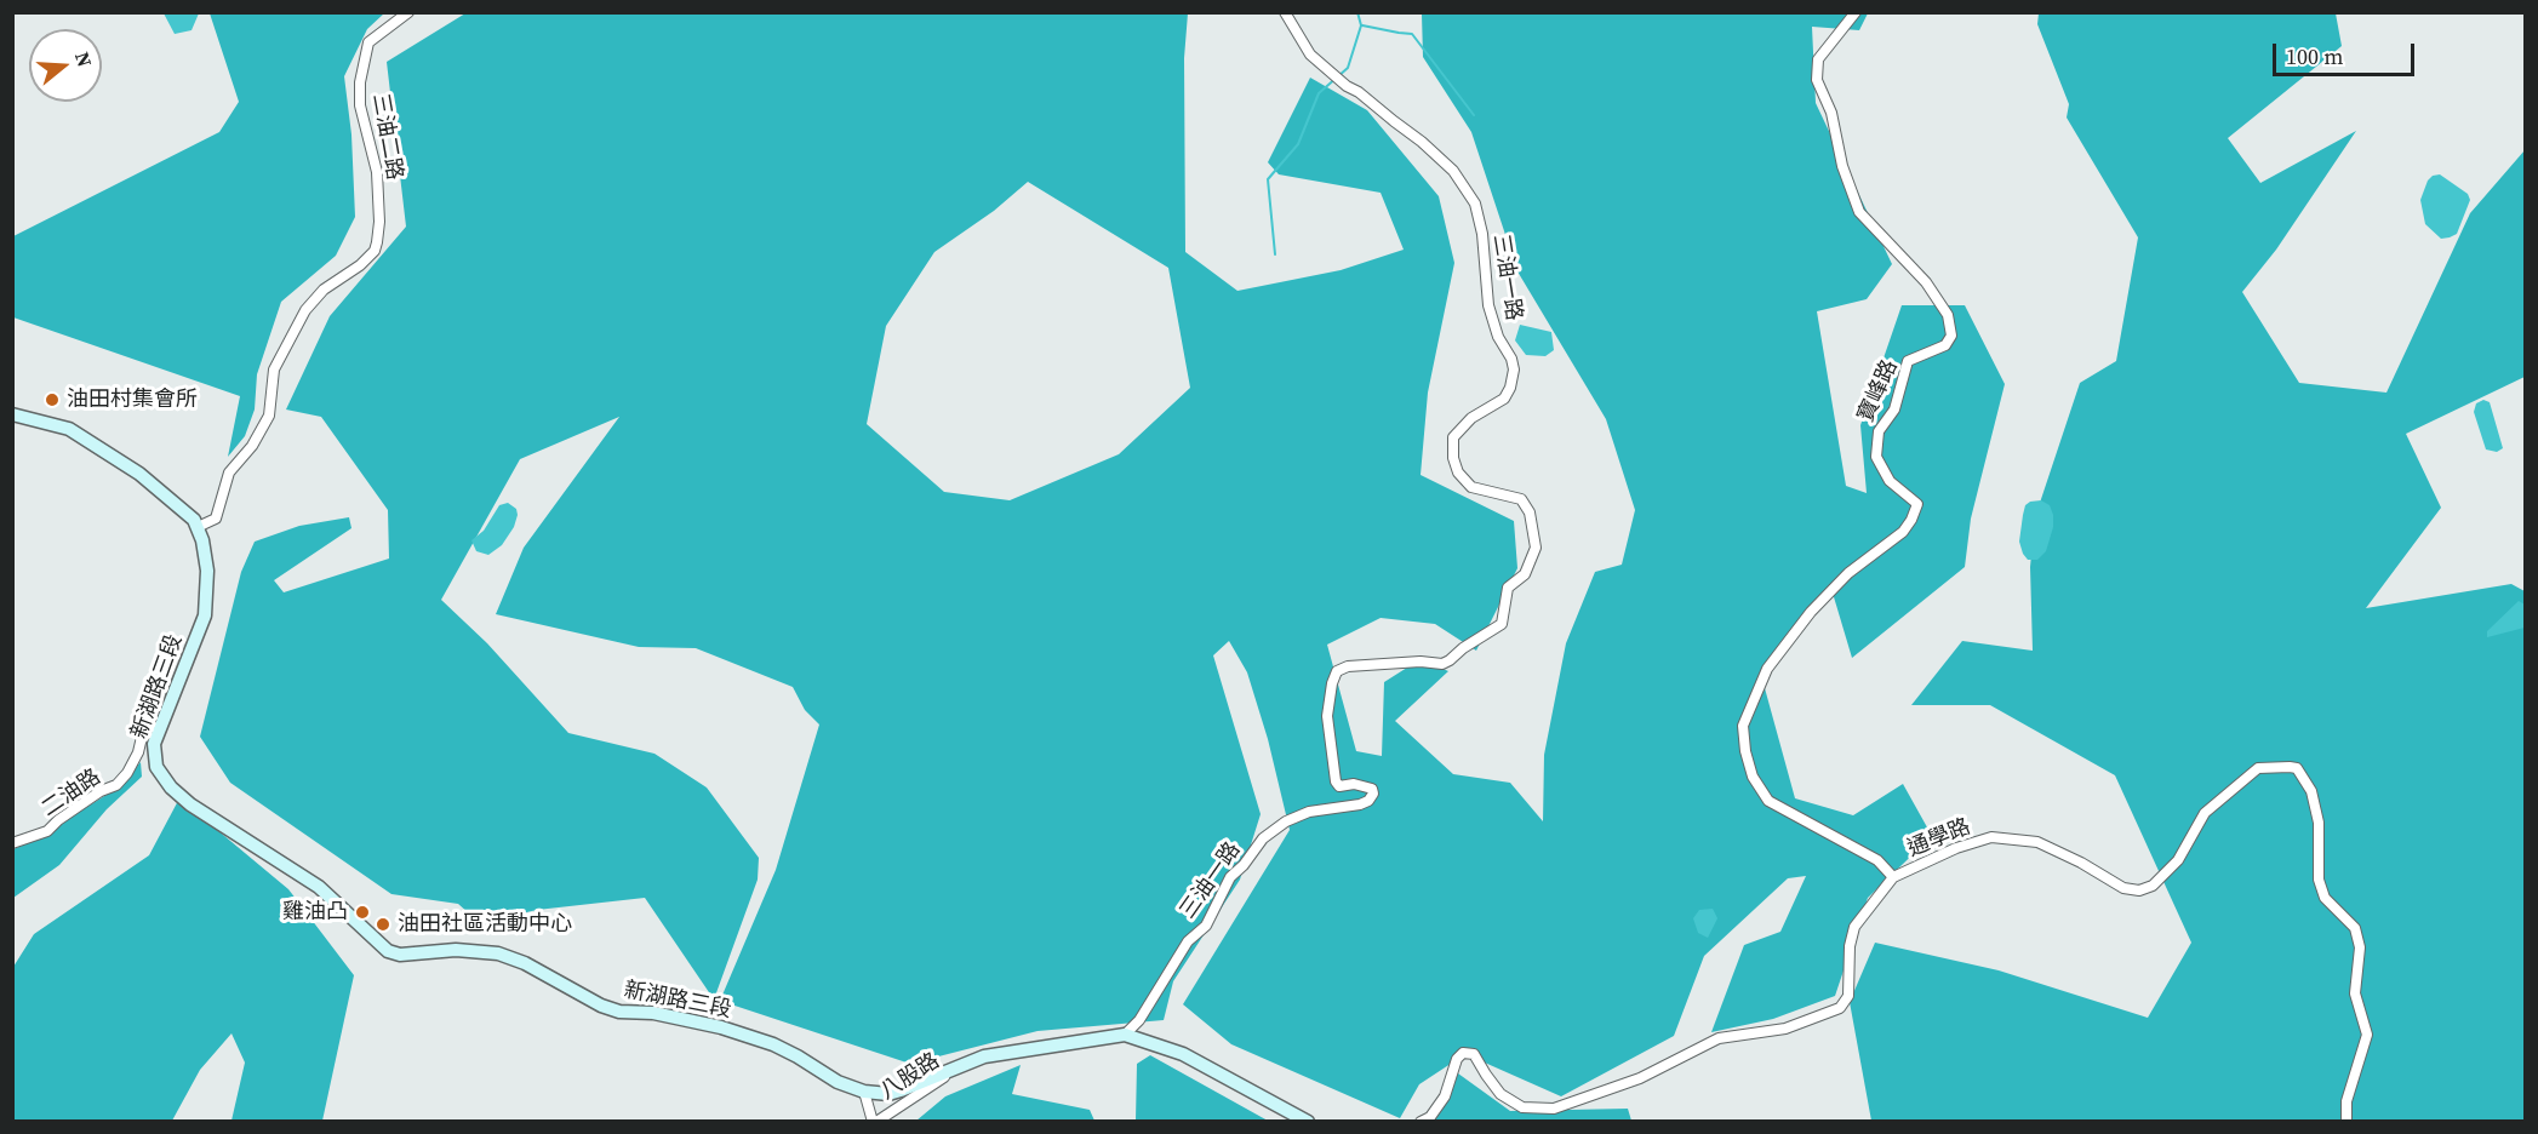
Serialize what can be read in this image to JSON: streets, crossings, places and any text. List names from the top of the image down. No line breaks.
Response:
{"streets":{"street":["三油二路","三油一路","寶峰路","新湖路三段","二油路","通學路","八股路"]},"crossings":[["三油二路","新湖路三段"],["三油一路","新湖路三段"],["寶峰路","通學路"],["新湖路三段","二油路"],["新湖路三段","八股路"]],"places":["油田村集會所","雞油凸","油田社區活動中心"],"scale_bar":"100 m","north":"right"}
